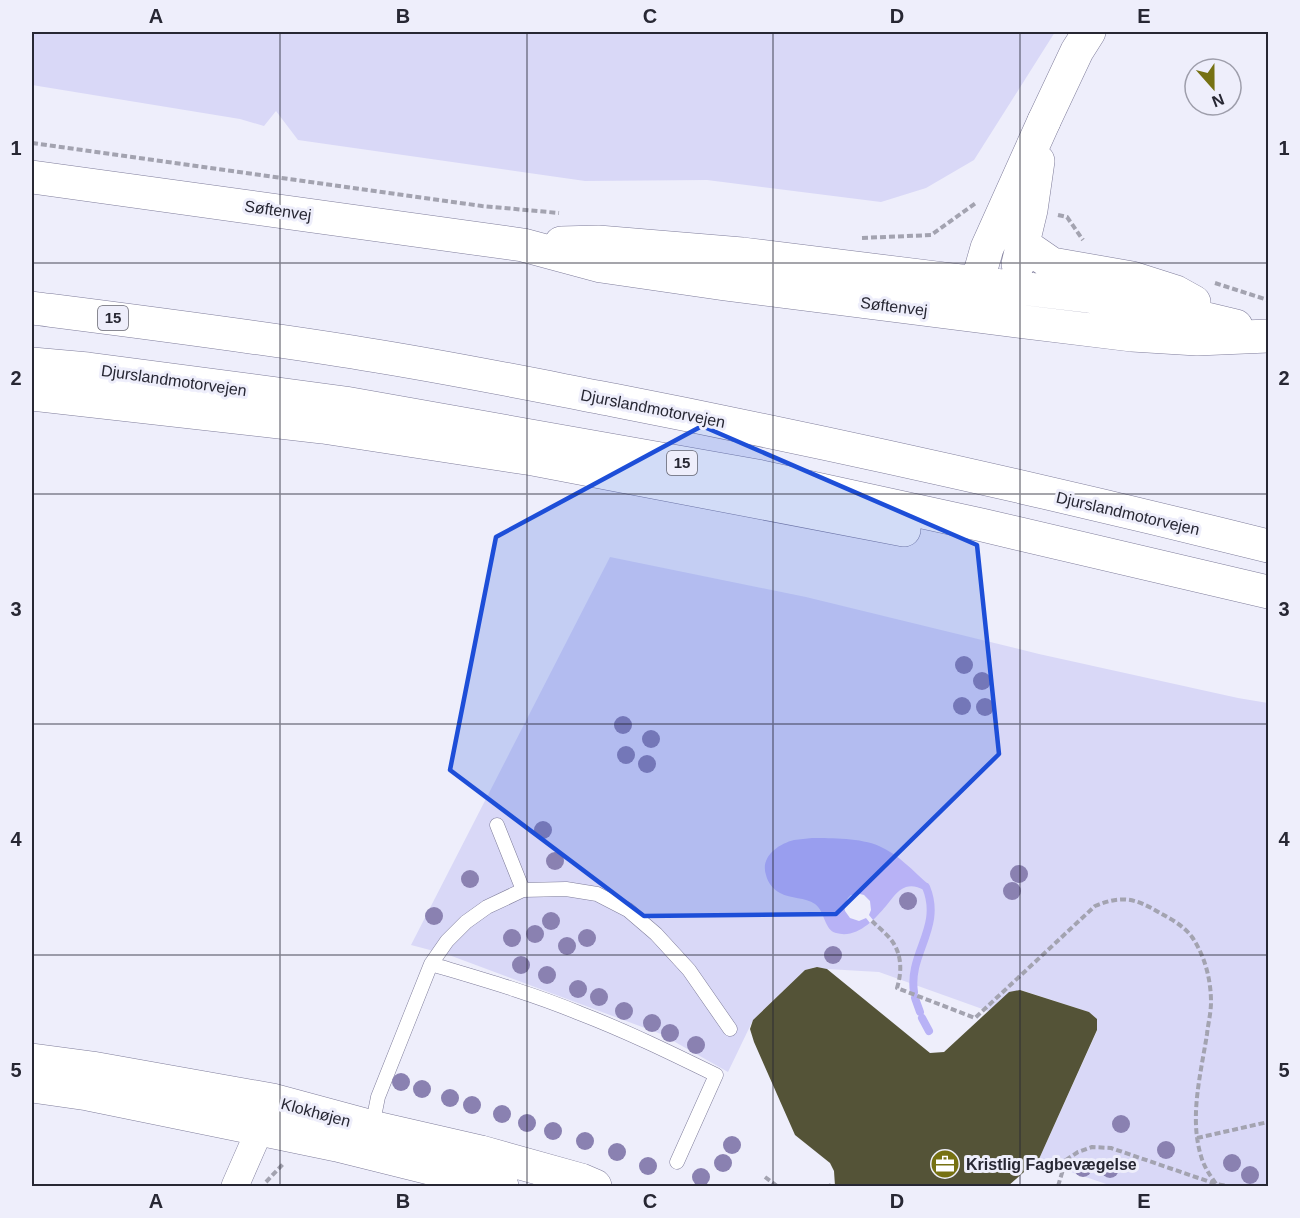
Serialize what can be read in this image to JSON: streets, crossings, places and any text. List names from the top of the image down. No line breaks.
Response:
{"streets":{"main road":["Søftenvej","15","Djurslandmotorvejen","Klokhøjen"]},"places":{"office":["Kristlig Fagbevægelse"]},"north":"bottom","grid":{"columns":["A","B","C","D","E"],"rows":["1","2","3","4","5"]}}
